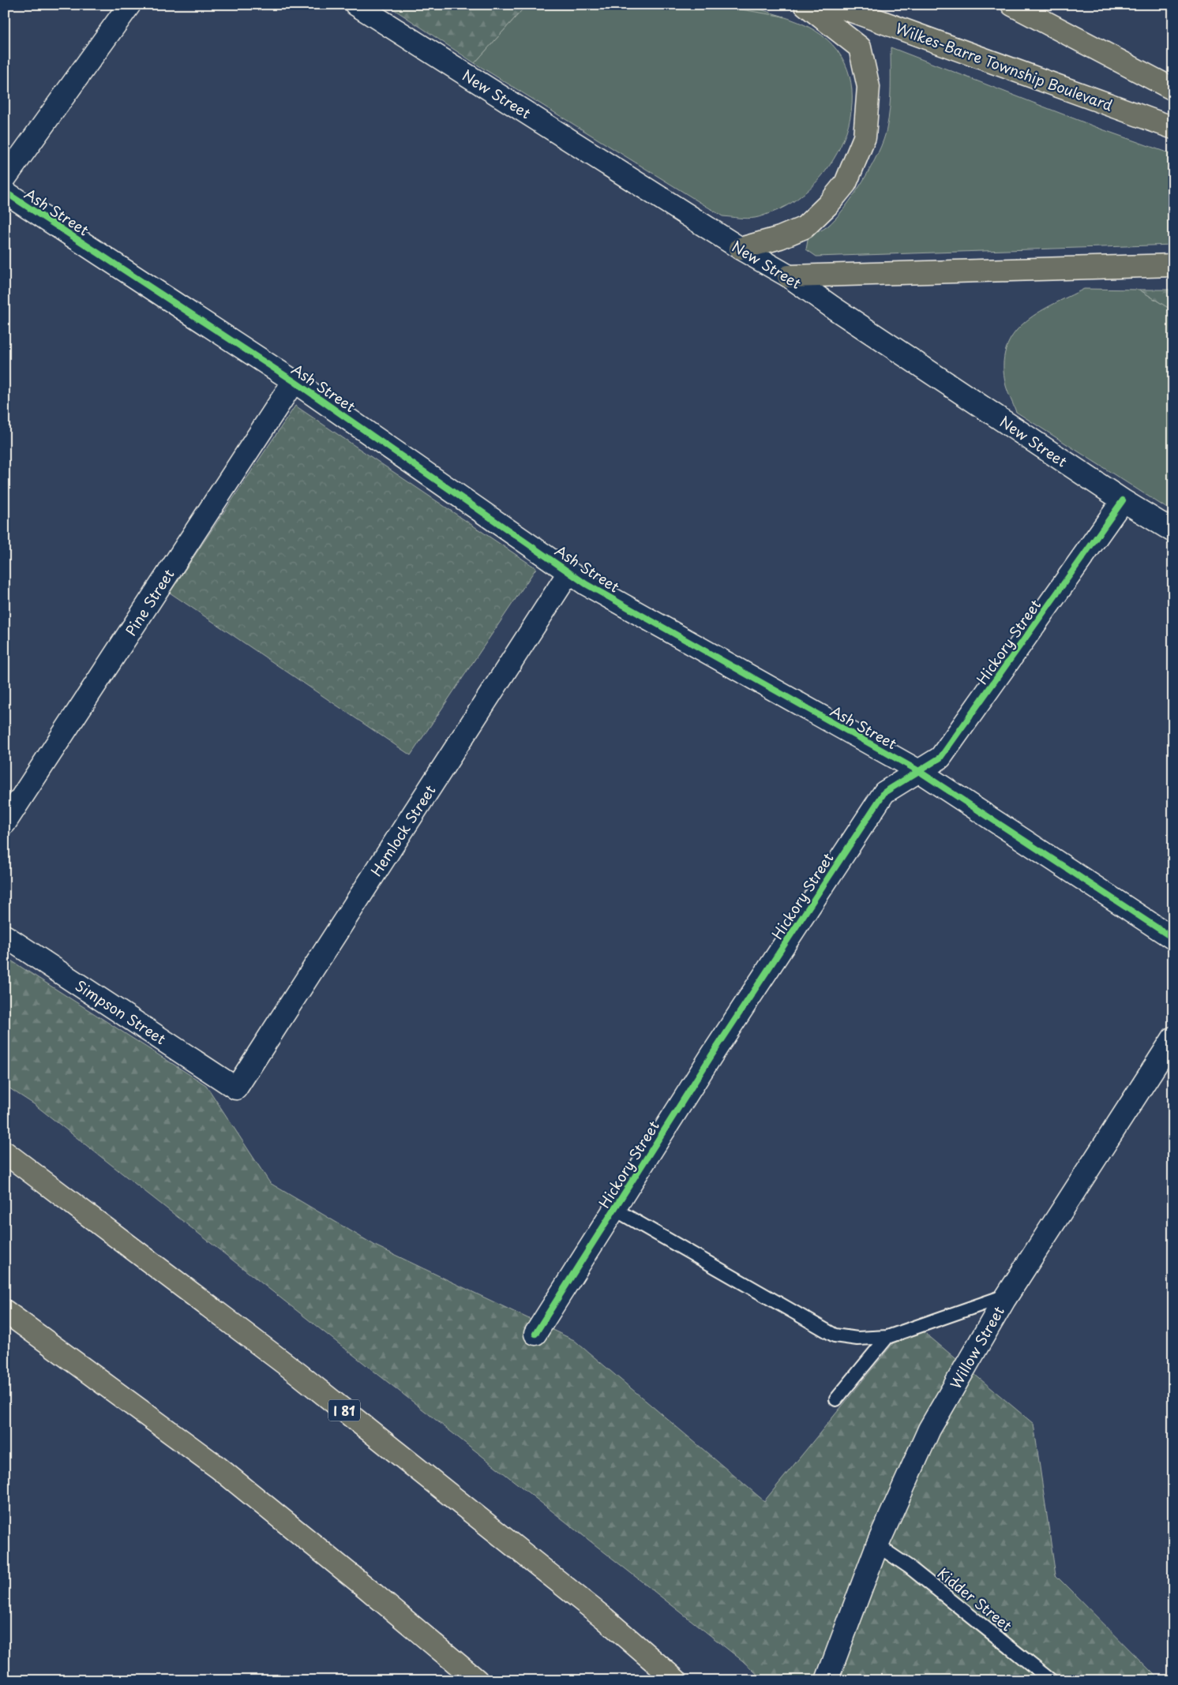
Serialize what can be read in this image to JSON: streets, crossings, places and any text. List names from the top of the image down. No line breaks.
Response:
{"streets":{"main road":["Wilkes-Barre Township Boulevard","I 81"],"street":["New Street","Ash Street","Pine Street","Hickory Street","Hemlock Street","Simpson Street","Willow Street"],"lane":["Kidder Street"]},"crossings":[["New Street","Hickory Street"],["Ash Street","Pine Street"],["Ash Street","Hickory Street"],["Ash Street","Hemlock Street"],["Hemlock Street","Simpson Street"],["Willow Street","Kidder Street"]]}
